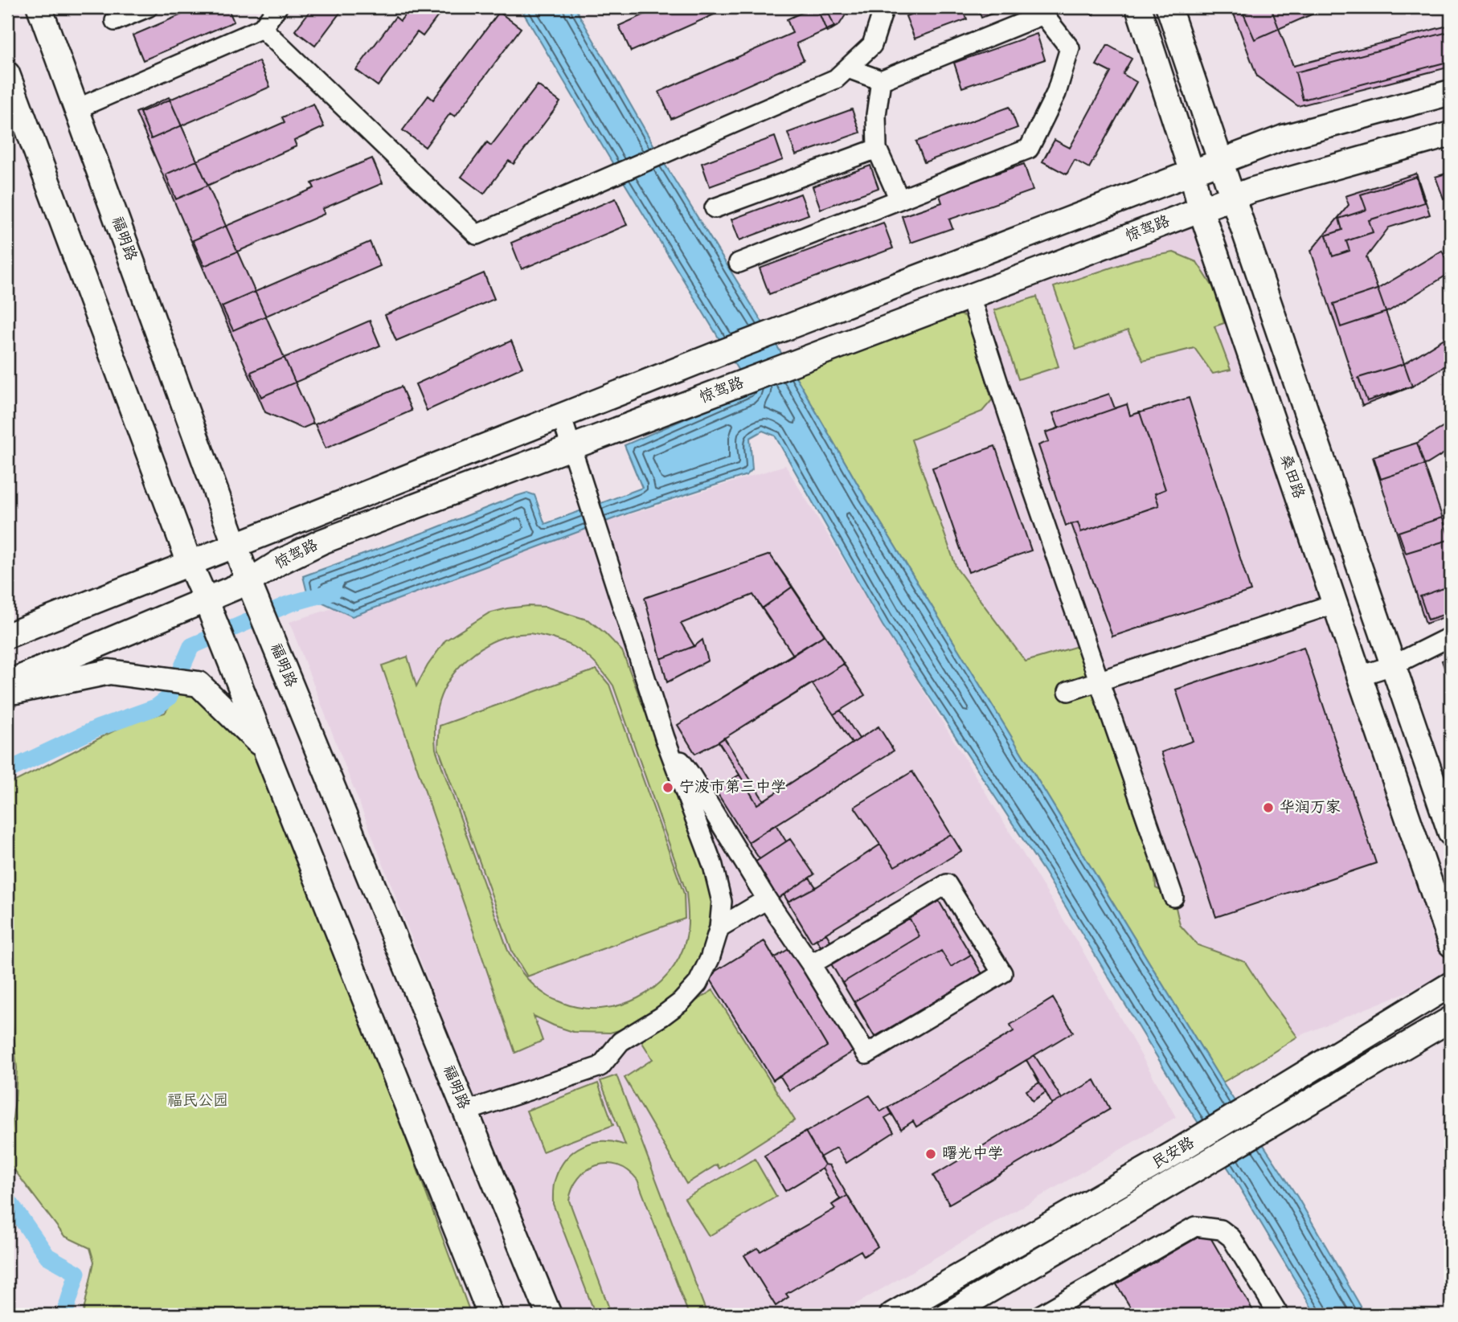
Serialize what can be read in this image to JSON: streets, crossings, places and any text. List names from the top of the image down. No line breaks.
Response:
{"streets":{"main road":["惊驾路","福明路","桑田路","民安路"]},"crossings":[["惊驾路","福明路"],["惊驾路","桑田路"]],"parks":["福民公园"],"places":["宁波市第三中学","华润万家","曙光中学"]}
